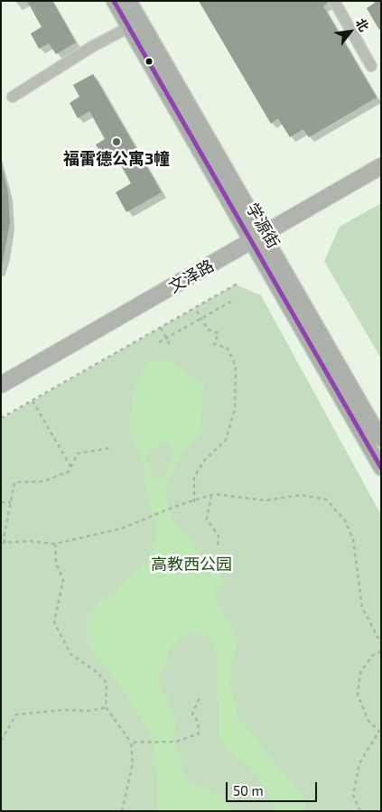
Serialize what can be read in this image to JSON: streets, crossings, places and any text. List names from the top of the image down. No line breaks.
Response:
{"streets":{"main road":["学源街","文泽路"]},"crossings":[["学源街","文泽路"]],"parks":["高教西公园"],"places":["福雷德公寓3幢"],"scale_bar":"50 m","north":"top right"}
